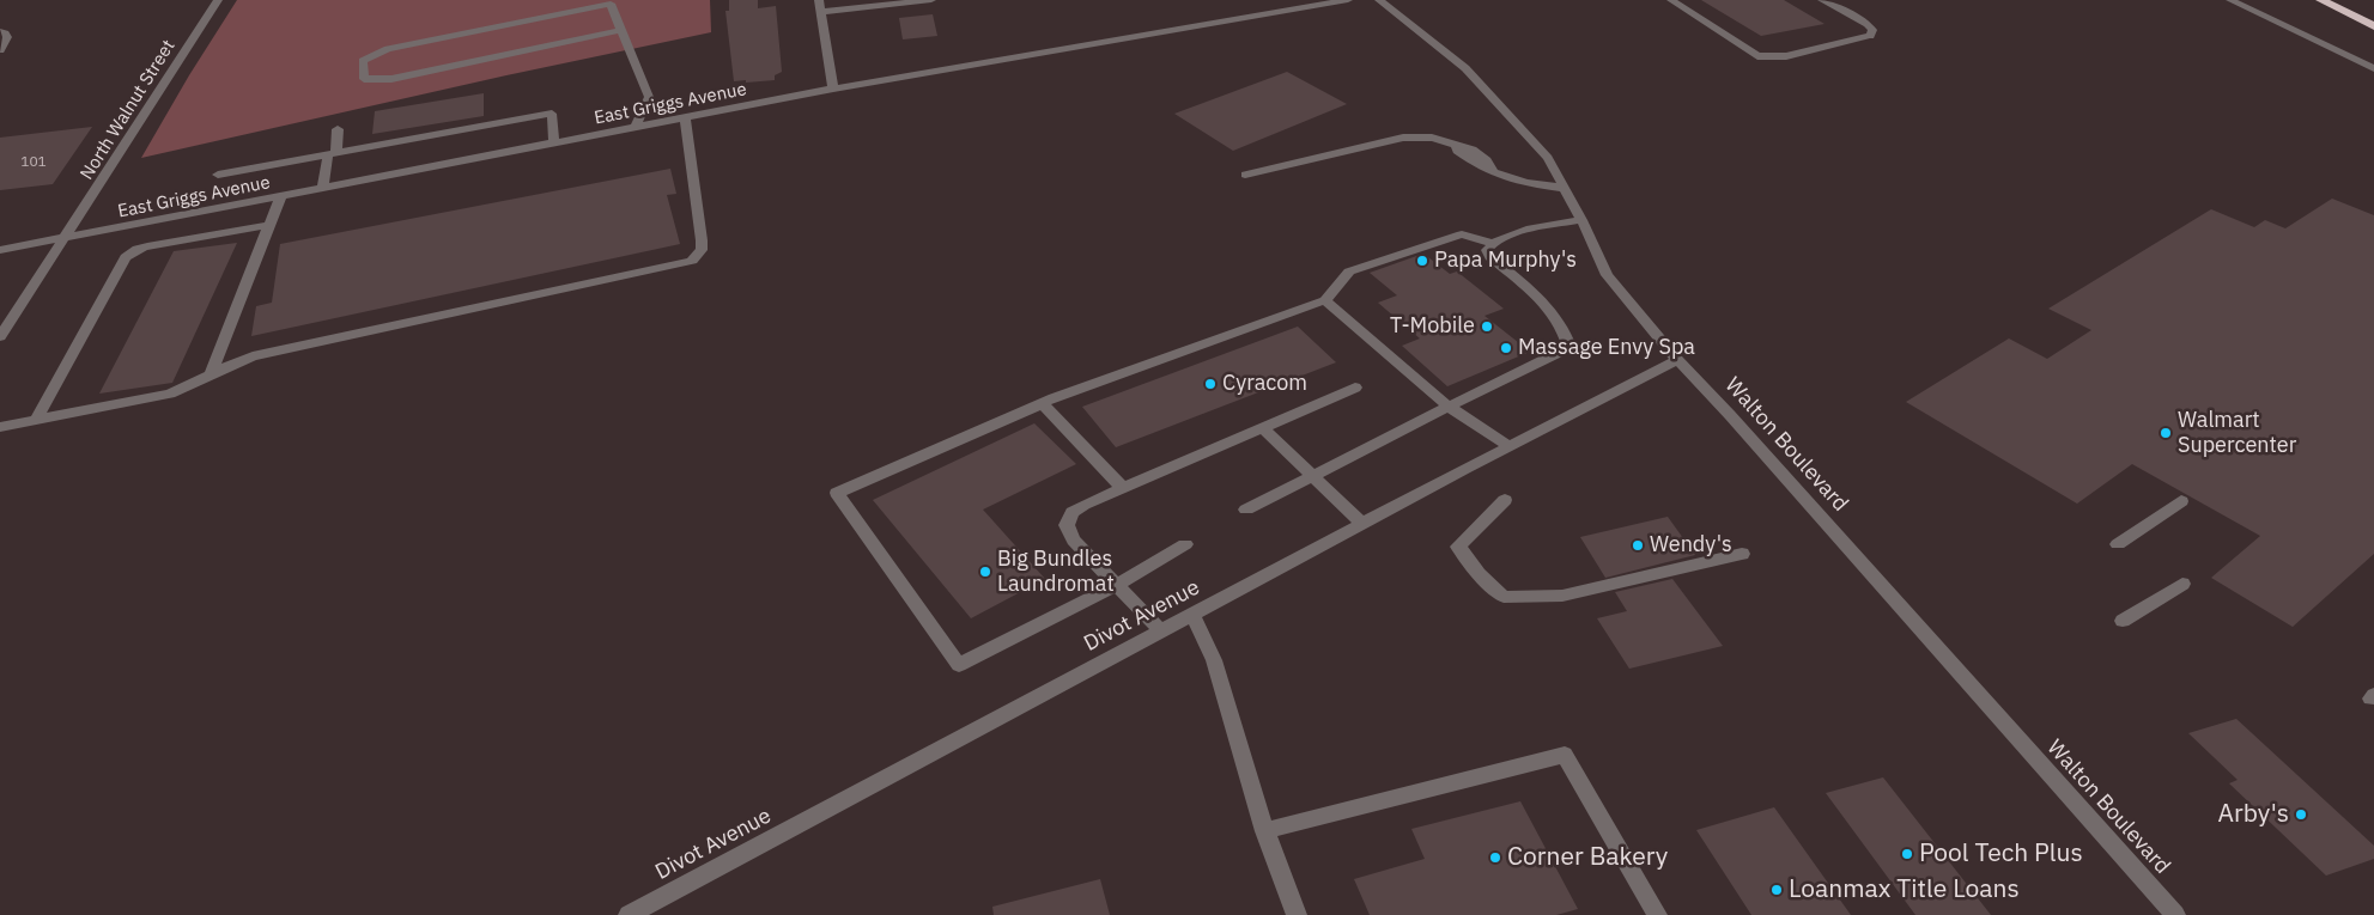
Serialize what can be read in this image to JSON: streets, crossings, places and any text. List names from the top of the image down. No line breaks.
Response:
{"streets":{"street":["East Griggs Avenue","North Walnut Street","Walton Boulevard","Divot Avenue"]},"crossings":[["East Griggs Avenue","North Walnut Street"],["Walton Boulevard","Divot Avenue"]],"places":["Papa Murphy's","T-Mobile","Massage Envy Spa","Cyracom","Walmart Supercenter","Wendy's","Big Bundles Laundromat","Arby's","Pool Tech Plus","Corner Bakery","Loanmax Title Loans"],"house_numbers":["101"]}
